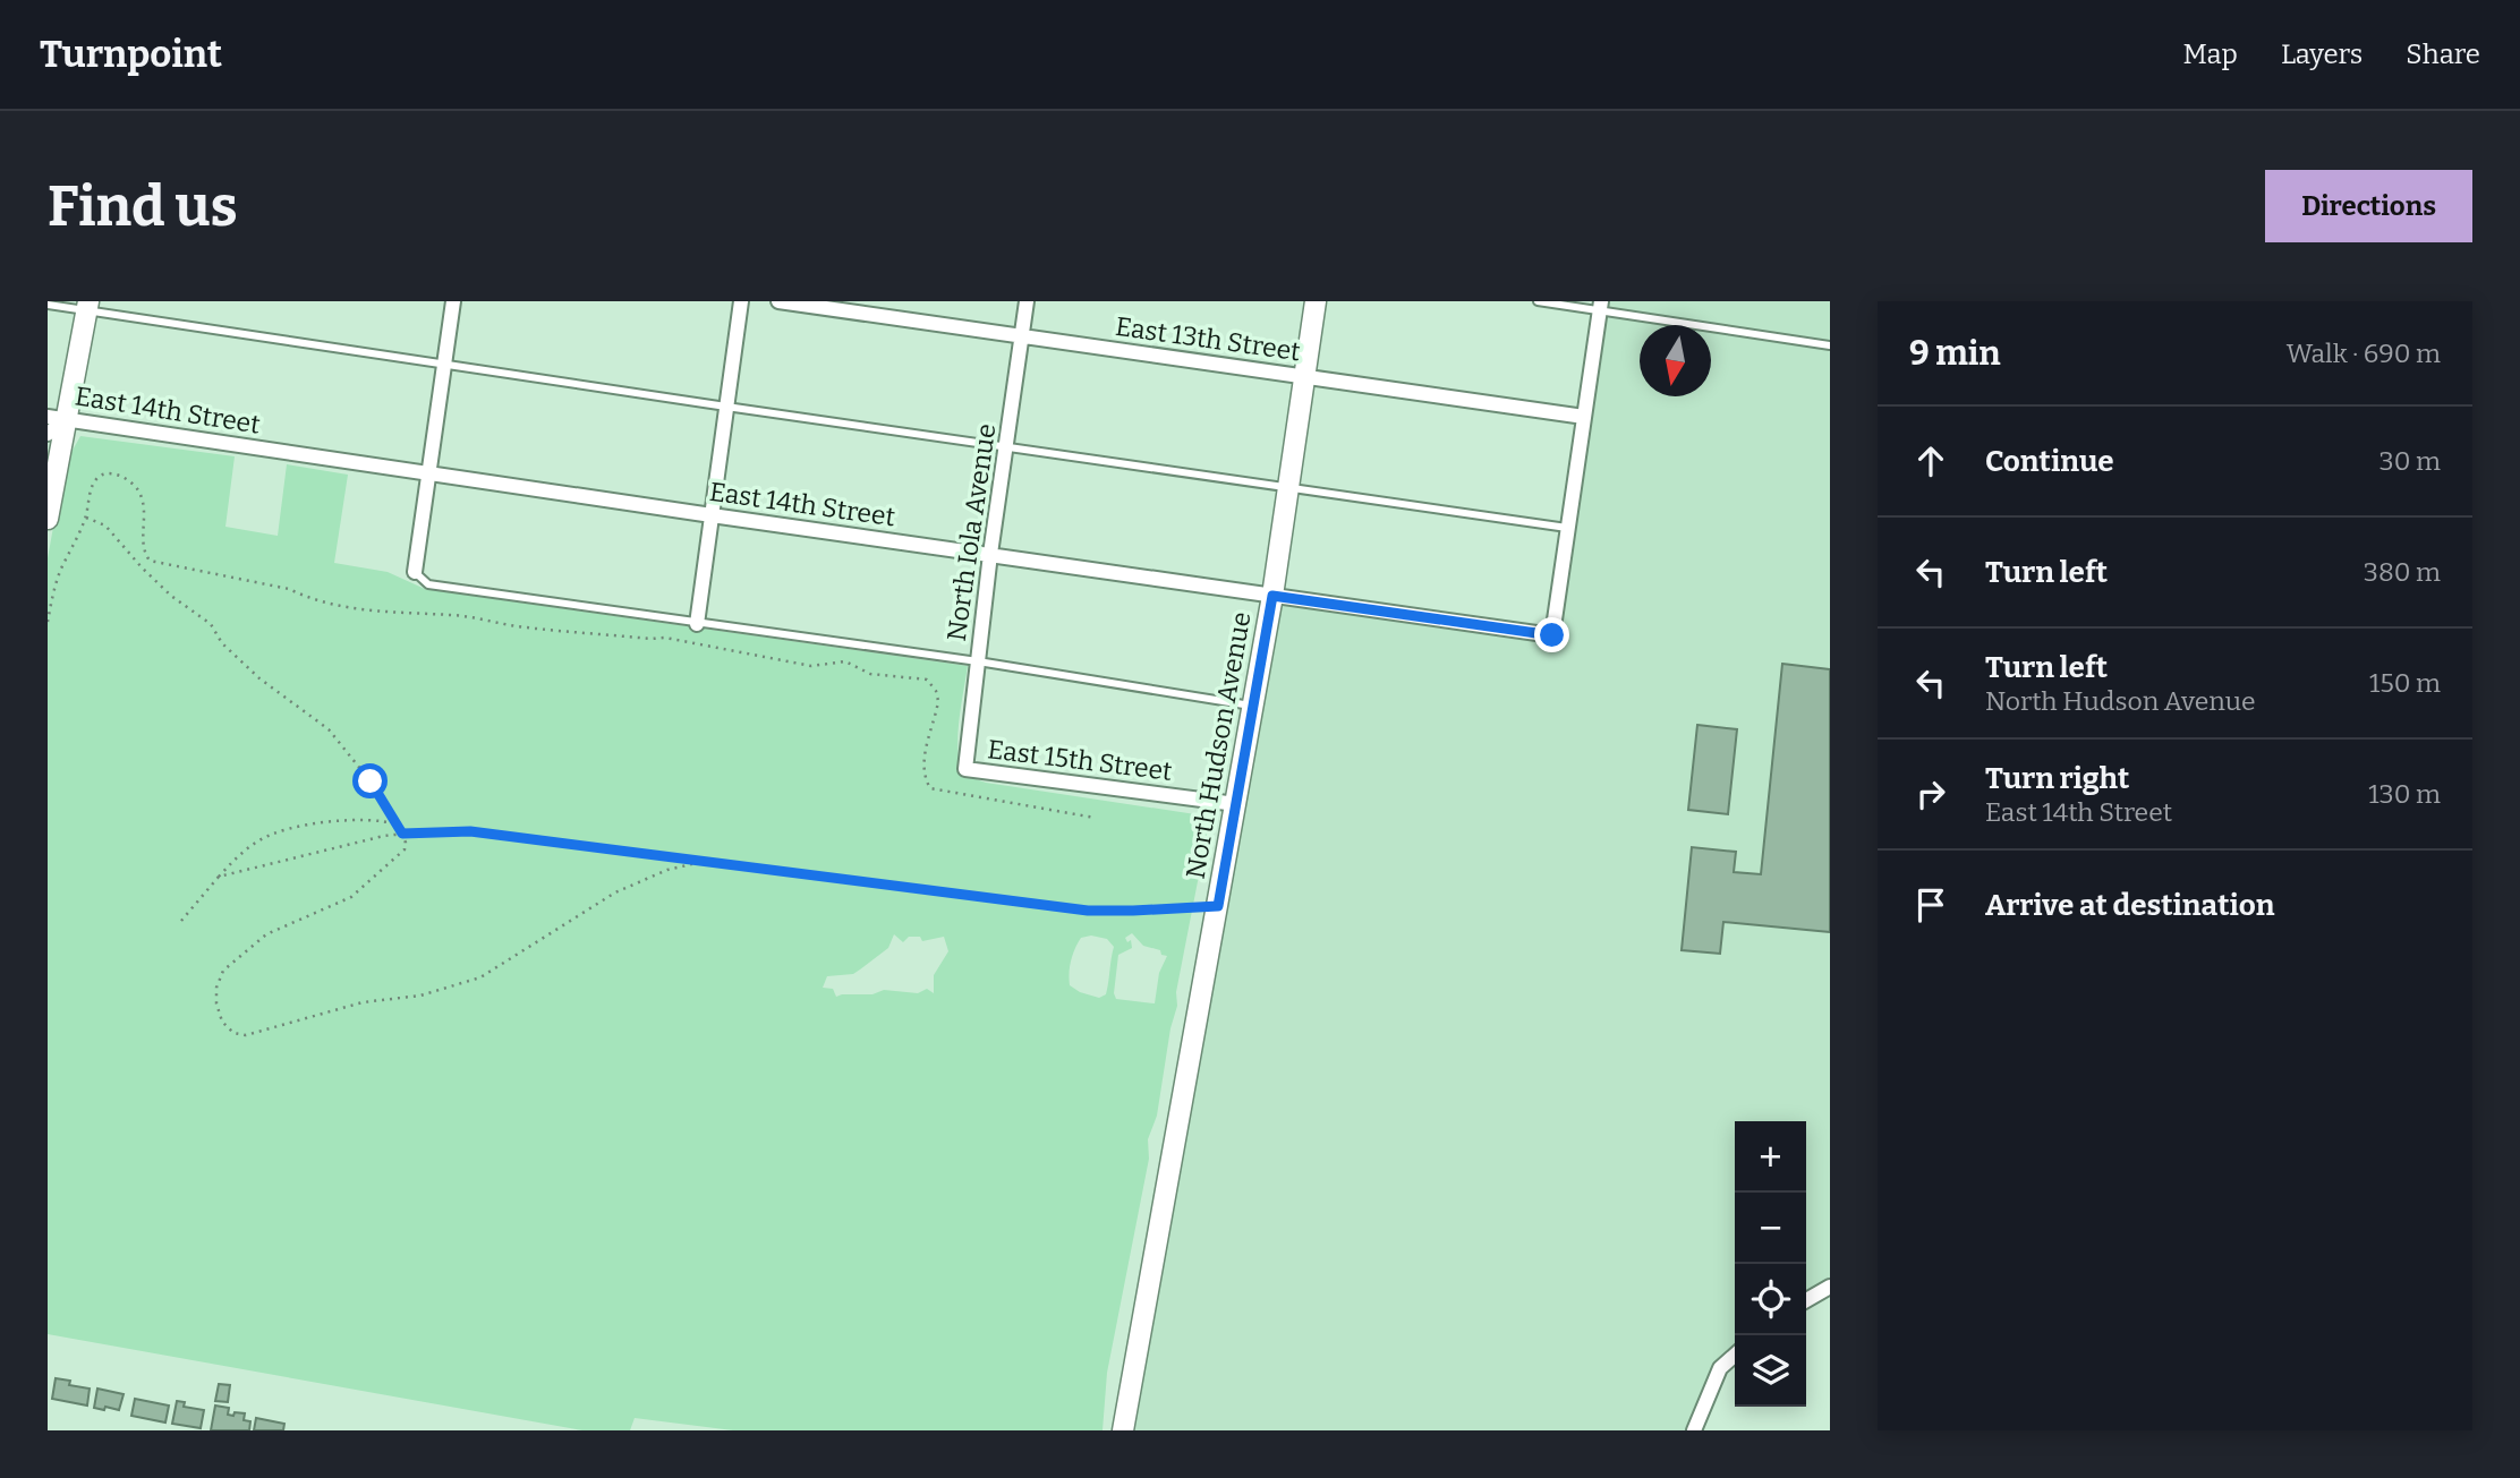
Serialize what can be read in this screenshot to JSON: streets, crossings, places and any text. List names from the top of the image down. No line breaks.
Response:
{"streets":{"main road":["North Hudson Avenue"],"street":["East 13th Street","East 14th Street","North Iola Avenue","East 15th Street"]},"crossings":[["East 13th Street","North Iola Avenue"],["East 13th Street","North Hudson Avenue"],["East 14th Street","North Iola Avenue"],["East 14th Street","North Hudson Avenue"],["North Iola Avenue","East 15th Street"],["North Hudson Avenue","East 15th Street"]],"north":"bottom","page":{"header":"Turnpoint","nav":["Map","Layers","Share"],"buttons":"Directions","title":"Find us","heading":["9 min","Walk · 690 m"],"list":[["Continue","30 m"],["Turn left","380 m"],["Turn left","North Hudson Avenue","150 m"],["Turn right","East 14th Street","130 m"],"Arrive at destination"],"map_buttons":["+","−"]}}
